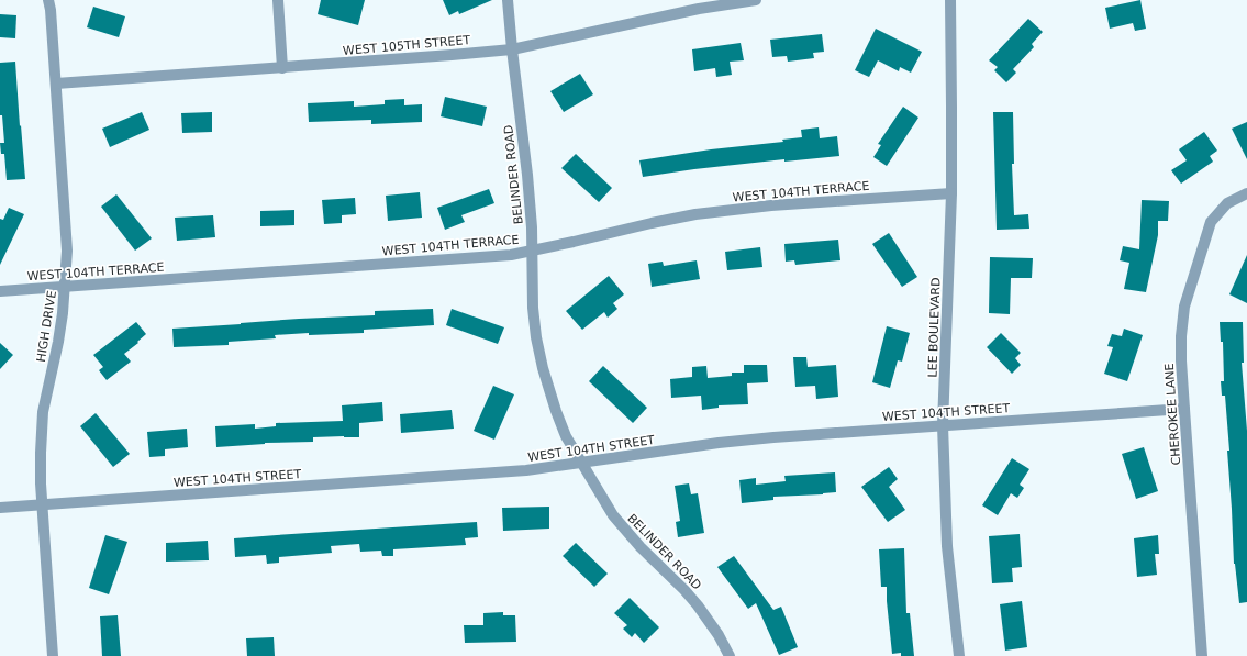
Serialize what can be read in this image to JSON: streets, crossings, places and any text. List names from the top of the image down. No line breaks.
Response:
{"streets":{"street":["WEST 105TH STREET","BELINDER ROAD","WEST 104TH TERRACE","HIGH DRIVE","LEE BOULEVARD","WEST 104TH STREET","CHEROKEE LANE"]},"crossings":[["WEST 105TH STREET","BELINDER ROAD"],["WEST 105TH STREET","HIGH DRIVE"],["BELINDER ROAD","WEST 104TH TERRACE"],["BELINDER ROAD","WEST 104TH STREET"],["WEST 104TH TERRACE","HIGH DRIVE"],["WEST 104TH TERRACE","LEE BOULEVARD"],["HIGH DRIVE","WEST 104TH STREET"],["LEE BOULEVARD","WEST 104TH STREET"],["WEST 104TH STREET","CHEROKEE LANE"]]}
